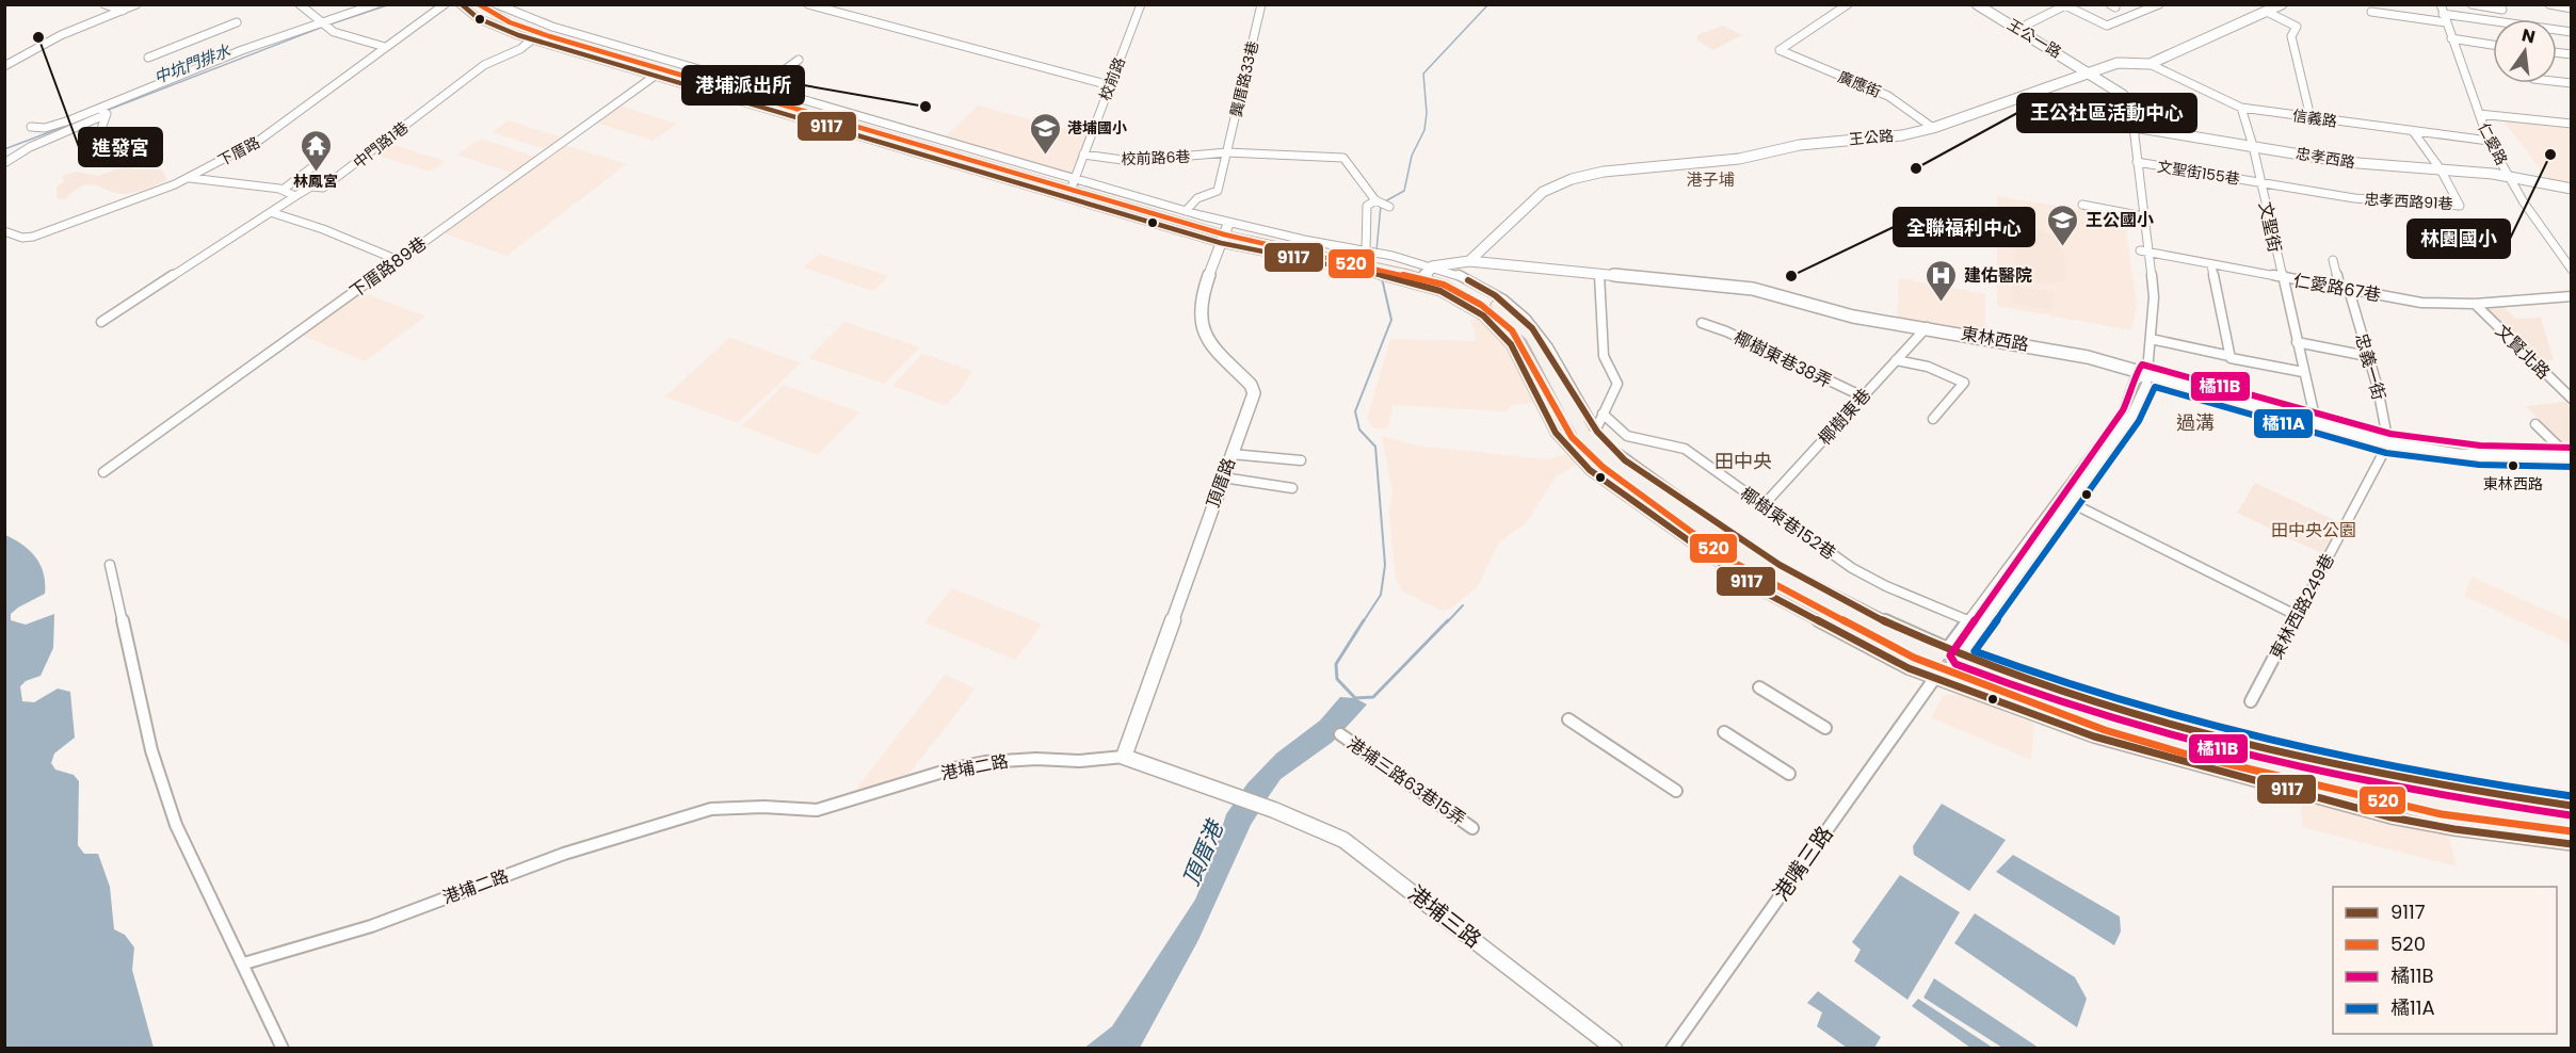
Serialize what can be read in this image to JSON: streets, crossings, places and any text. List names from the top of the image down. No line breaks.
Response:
{"streets":{"street":["王公一路","校前路","龔厝路33巷","廣應街","信義路","王公路","仁愛路","中門路1巷","下厝路","校前路6巷","忠孝西路","文聖街155巷","忠孝西路91巷","文聖街","下厝路89巷","仁愛路67巷","東林西路","文賢北路","椰樹東巷38弄","忠義一街","椰樹東巷","頂厝路","椰樹東巷152巷","東林西路249巷","港埔二路","港埔三路63巷15弄","港嘴三路","港埔三路"]},"crossings":[["王公一路","王公路"],["王公一路","忠孝西路"],["校前路","校前路6巷"],["龔厝路33巷","校前路6巷"],["廣應街","王公路"],["信義路","王公路"],["信義路","仁愛路"],["信義路","文聖街"],["王公路","東林西路"],["仁愛路","忠孝西路"],["忠孝西路","忠孝西路91巷"],["忠孝西路","文聖街"],["文聖街155巷","忠孝西路91巷"],["文聖街155巷","文聖街"],["文聖街","仁愛路67巷"],["文聖街","東林西路"],["仁愛路67巷","文賢北路"],["仁愛路67巷","忠義一街"],["東林西路","忠義一街"],["東林西路","椰樹東巷"],["東林西路","東林西路249巷"],["椰樹東巷38弄","椰樹東巷"],["忠義一街","東林西路249巷"],["椰樹東巷","椰樹東巷152巷"],["頂厝路","港埔二路"],["頂厝路","港埔三路"],["港埔二路","港埔三路"]],"districts":["港子埔","過溝","田中央"],"water":["中坑門排水","頂厝港"],"parks":["田中央公園"],"places":{"other":["進發宮","港埔派出所","林園國小","王公社區活動中心","全聯福利中心","東林西路"],"school or university":["港埔國小","王公國小"],"temple":["林鳳宮"],"hospital":["建佑醫院"]},"lines":["transit line 9117","transit line 520","transit line 橘11B","transit line 橘11A"],"legend":["9117","520","橘11B","橘11A"],"north":"top"}
